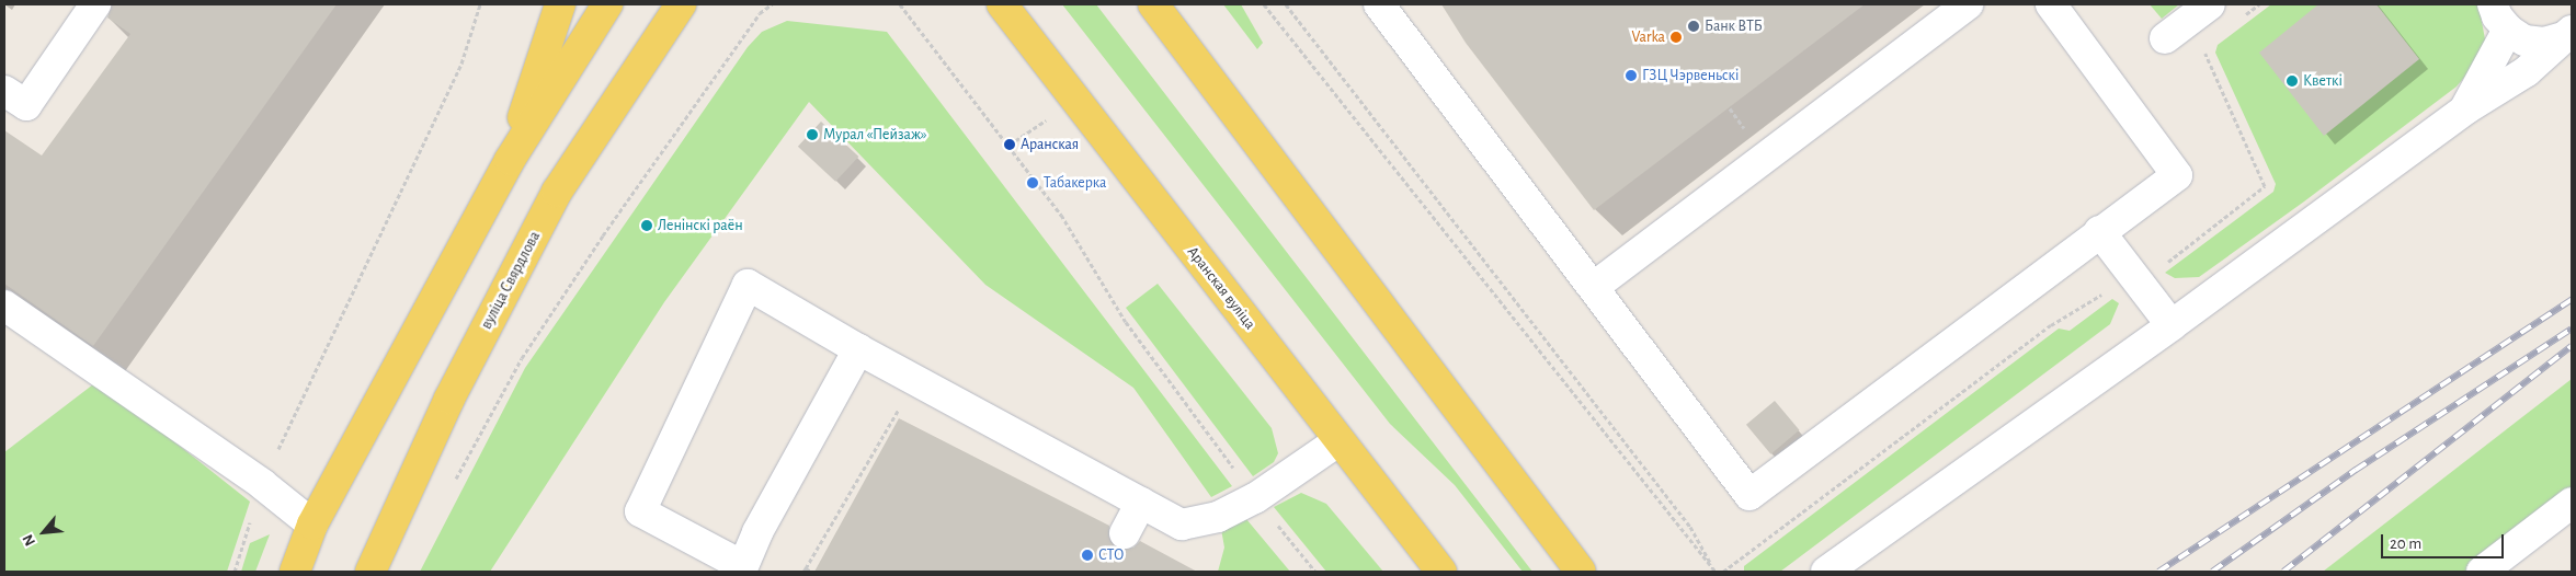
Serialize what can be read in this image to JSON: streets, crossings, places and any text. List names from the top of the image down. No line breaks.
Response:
{"streets":{"main road":["вуліца Свярдлова","Аранская вуліца"]},"places":["Банк ВТБ","Varka","ГЗЦ Чэрвеньскі","Кветкі","Мурал «Пейзаж»","Аранская","Табакерка","Ленінскі раён","СТО"],"scale_bar":"20 m","north":"bottom left"}
